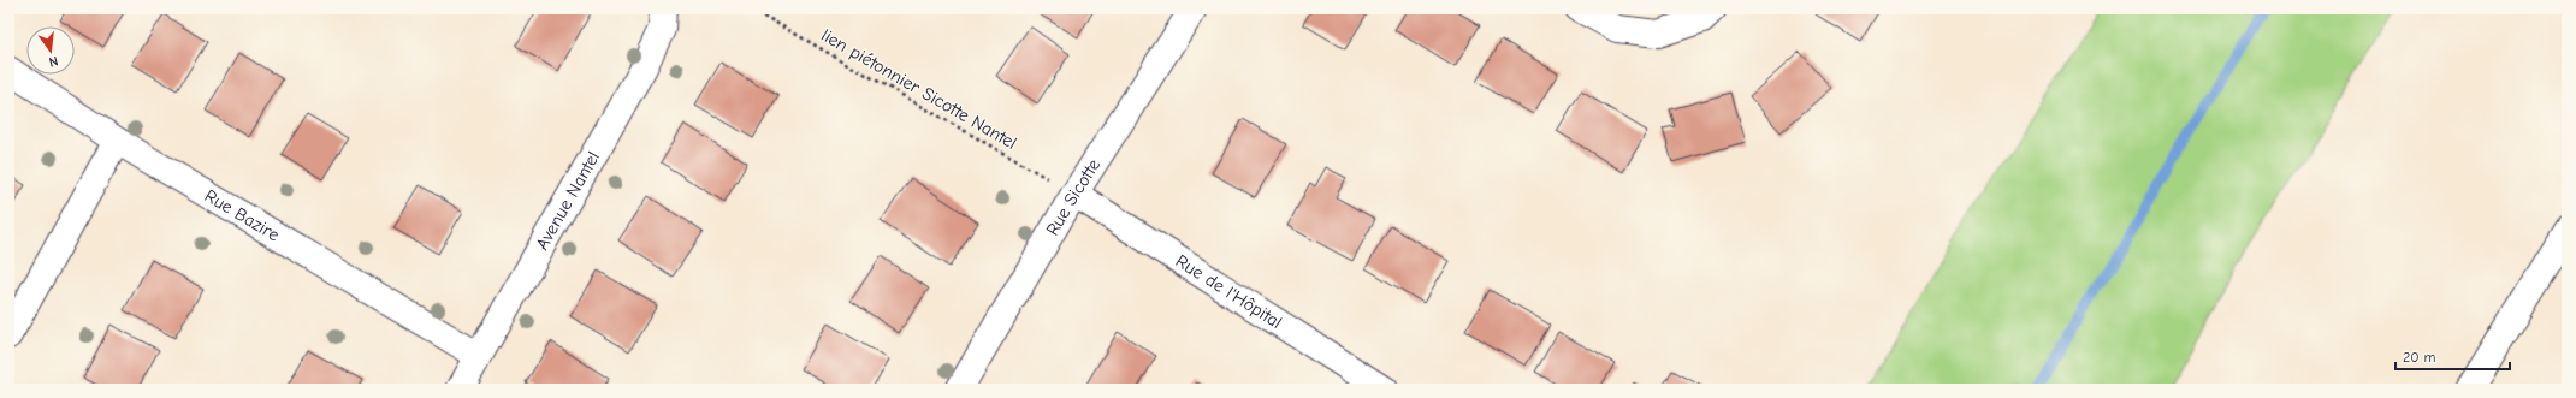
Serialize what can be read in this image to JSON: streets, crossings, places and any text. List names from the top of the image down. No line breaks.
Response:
{"streets":{"street":["Rue Sicotte","Avenue Nantel","Rue Bazire","Rue de l'Hôpital"],"path":["lien piétonnier Sicotte Nantel"]},"crossings":[["lien piétonnier Sicotte Nantel","Rue Sicotte"],["lien piétonnier Sicotte Nantel","Rue de l'Hôpital"],["Rue Sicotte","Rue de l'Hôpital"],["Avenue Nantel","Rue Bazire"]],"scale_bar":"20 m","north":"bottom"}
